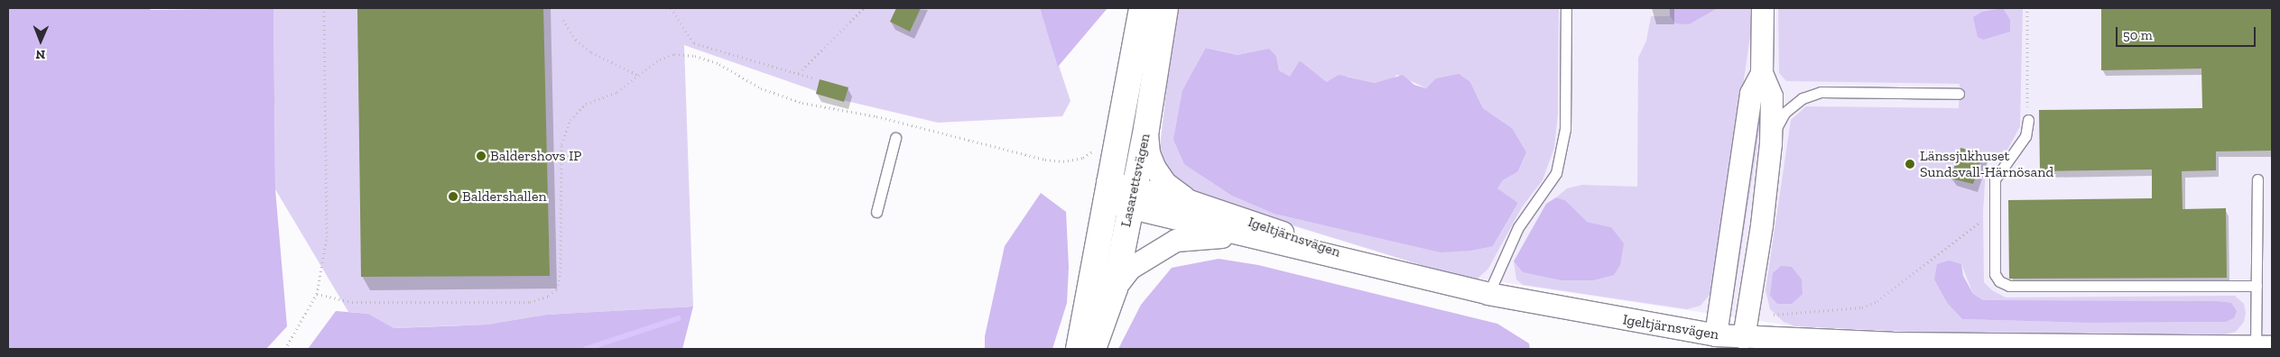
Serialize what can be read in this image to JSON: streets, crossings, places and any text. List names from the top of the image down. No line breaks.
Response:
{"streets":{"street":["Lasarettsvägen","Igeltjärnsvägen"]},"crossings":[["Lasarettsvägen","Igeltjärnsvägen"]],"places":["Baldershovs IP","Länssjukhuset Sundsvall-Härnösand","Baldershallen"],"scale_bar":"50 m","north":"bottom"}
